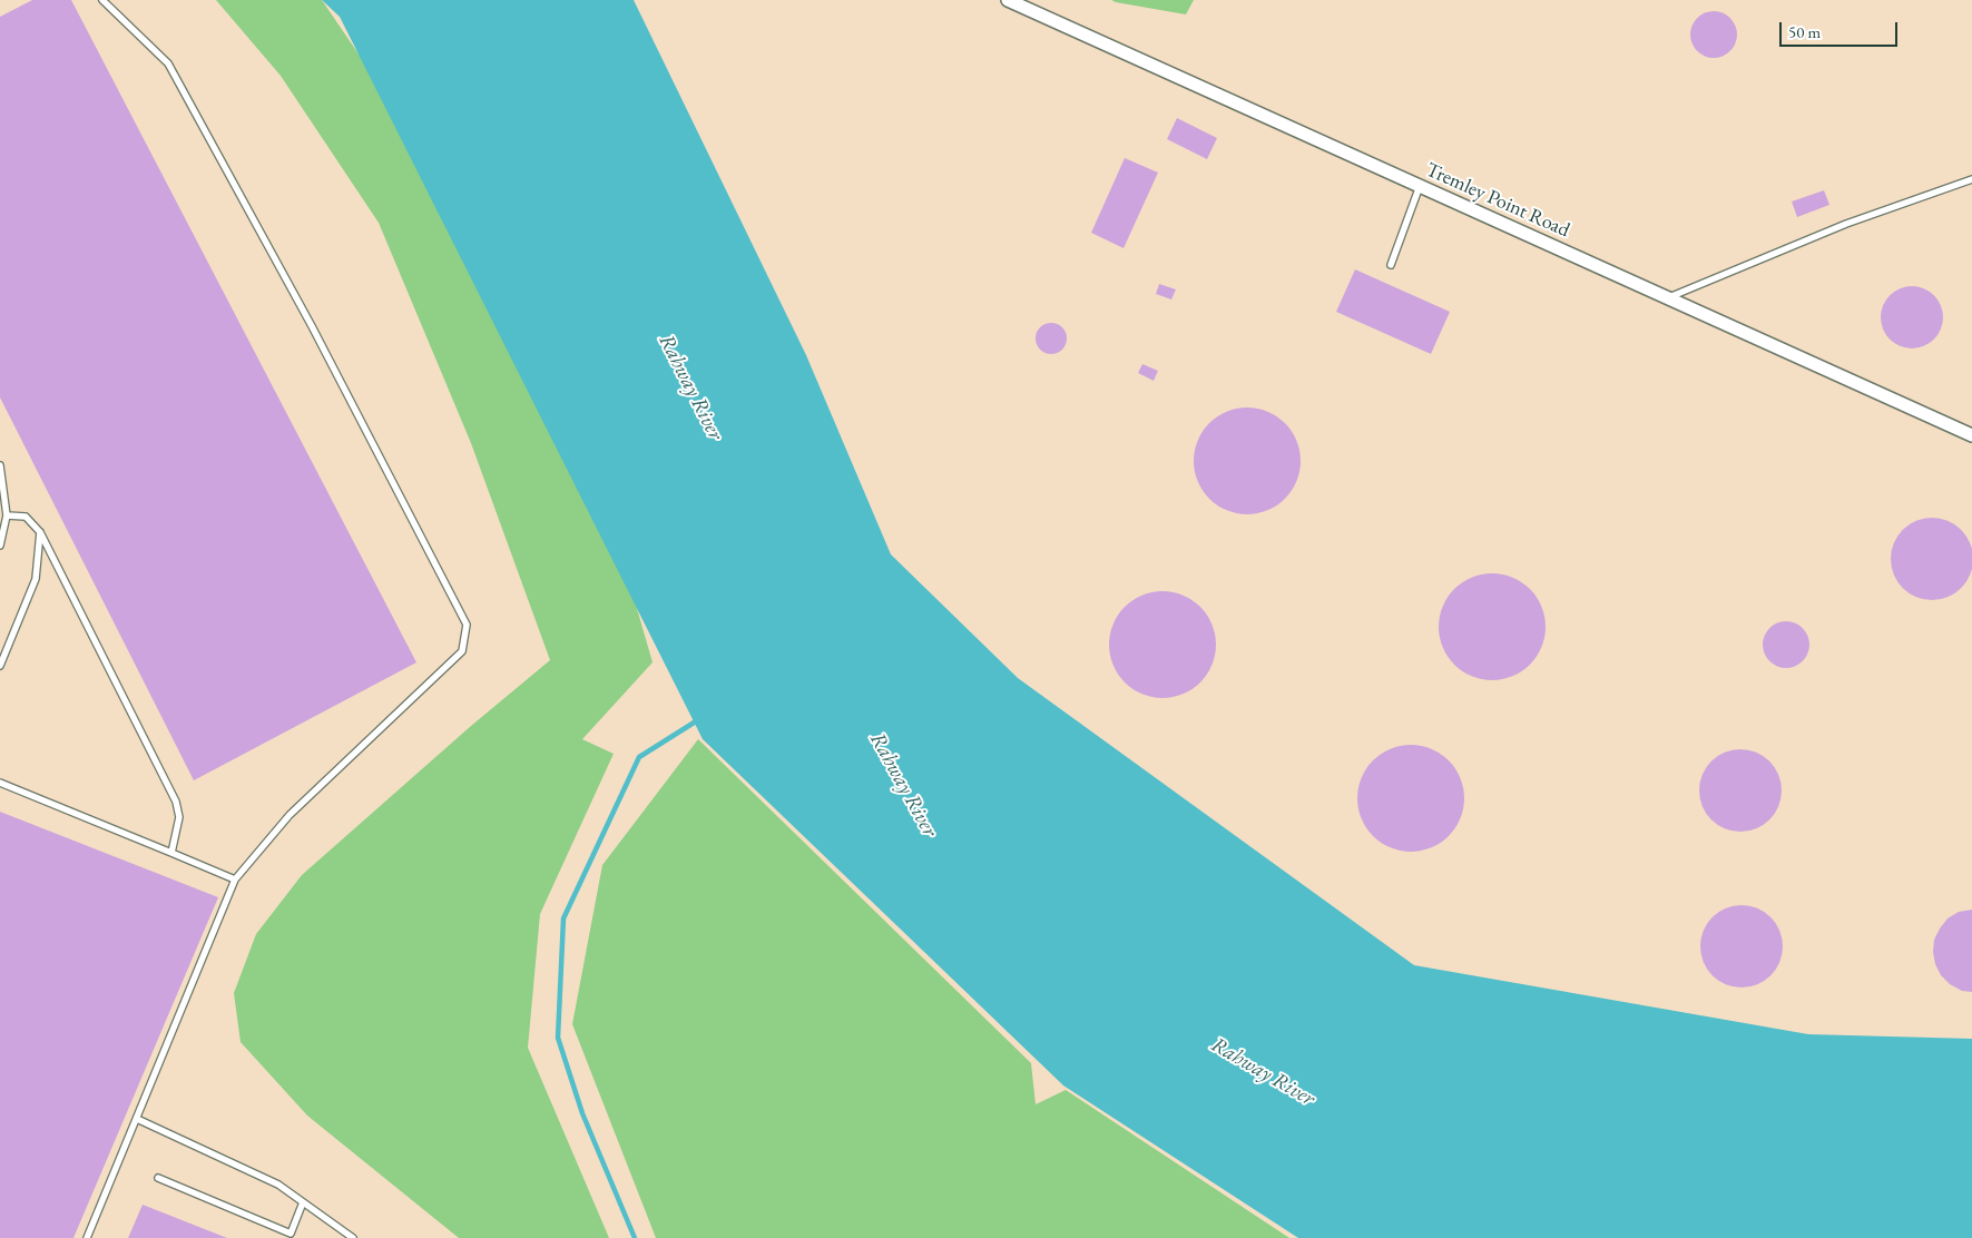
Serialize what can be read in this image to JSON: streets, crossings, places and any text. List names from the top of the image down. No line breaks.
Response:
{"streets":{"street":["Tremley Point Road"]},"water":["Rahway River"],"scale_bar":"50 m"}
